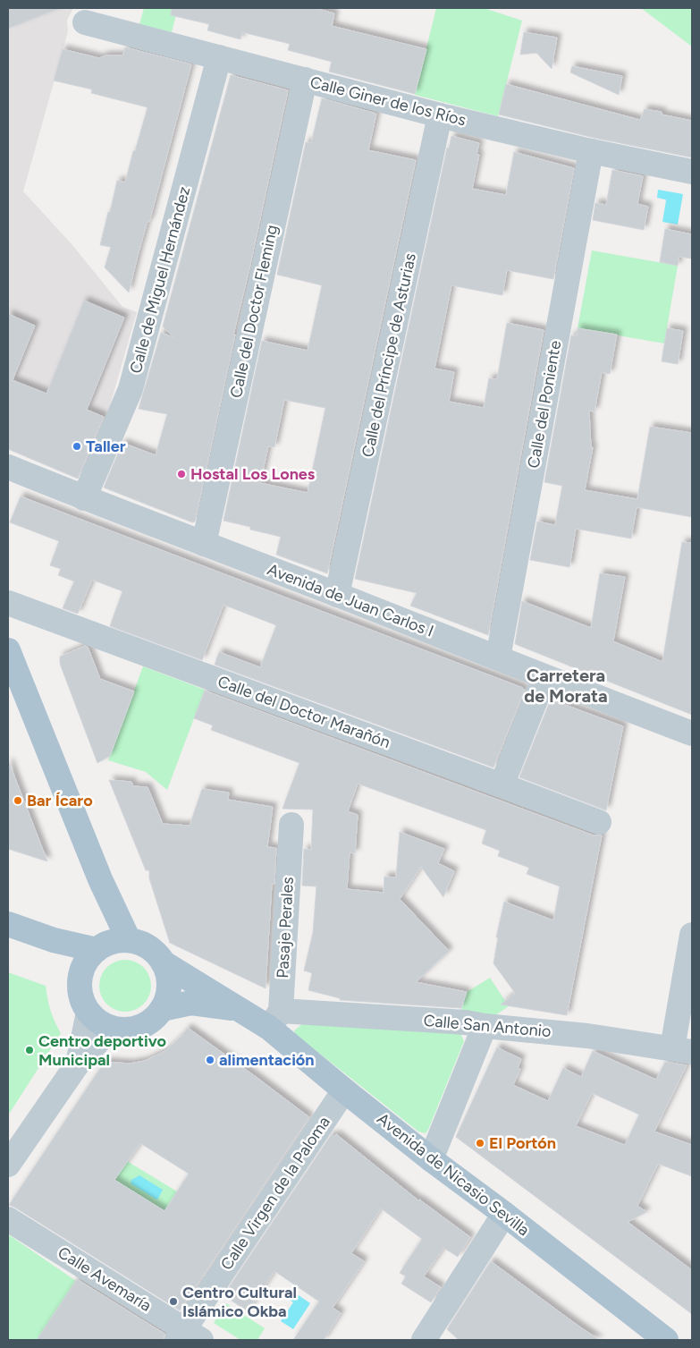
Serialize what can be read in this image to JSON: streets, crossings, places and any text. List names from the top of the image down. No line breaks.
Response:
{"streets":{"main road":["Avenida de Nicasio Sevilla"],"street":["Calle Giner de los Ríos","Calle de Miguel Hernández","Calle del Doctor Fleming","Calle del Príncipe de Asturias","Calle del Poniente","Avenida de Juan Carlos I","Calle del Doctor Marañón","Pasaje Perales","Calle San Antonio","Calle Virgen de la Paloma","Calle Avemaría"]},"crossings":[["Calle Giner de los Ríos","Calle de Miguel Hernández"],["Calle Giner de los Ríos","Calle del Doctor Fleming"],["Calle Giner de los Ríos","Calle del Príncipe de Asturias"],["Calle Giner de los Ríos","Calle del Poniente"],["Calle de Miguel Hernández","Avenida de Juan Carlos I"],["Calle del Doctor Fleming","Avenida de Juan Carlos I"],["Calle del Príncipe de Asturias","Avenida de Juan Carlos I"],["Calle del Poniente","Avenida de Juan Carlos I"],["Pasaje Perales","Calle San Antonio"],["Pasaje Perales","Avenida de Nicasio Sevilla"],["Calle San Antonio","Avenida de Nicasio Sevilla"],["Avenida de Nicasio Sevilla","Calle Virgen de la Paloma"],["Calle Virgen de la Paloma","Calle Avemaría"]],"districts":["Carretera de Morata"],"places":["Taller","Hostal Los Lones","Bar Ícaro","Centro deportivo Municipal","alimentación","El Portón","Centro Cultural Islámico Okba"]}
